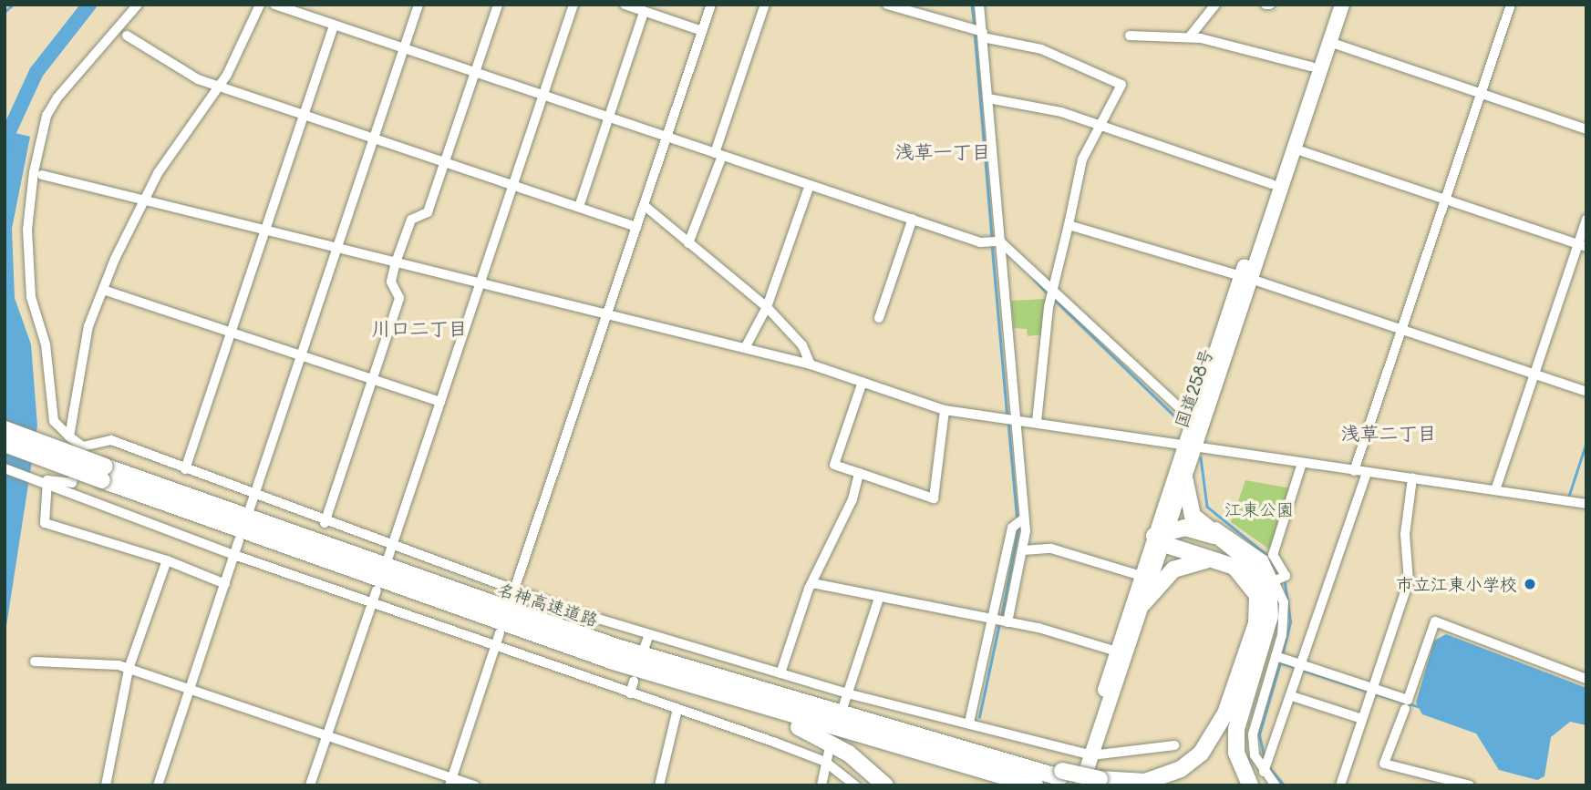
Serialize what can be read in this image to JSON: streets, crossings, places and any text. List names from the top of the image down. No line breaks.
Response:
{"streets":{"highway":["国道258号","名神高速道路"]},"crossings":[["国道258号","名神高速道路"]],"districts":["浅草一丁目","川口二丁目","浅草二丁目"],"parks":["江東公園"],"places":["市立江東小学校"]}
